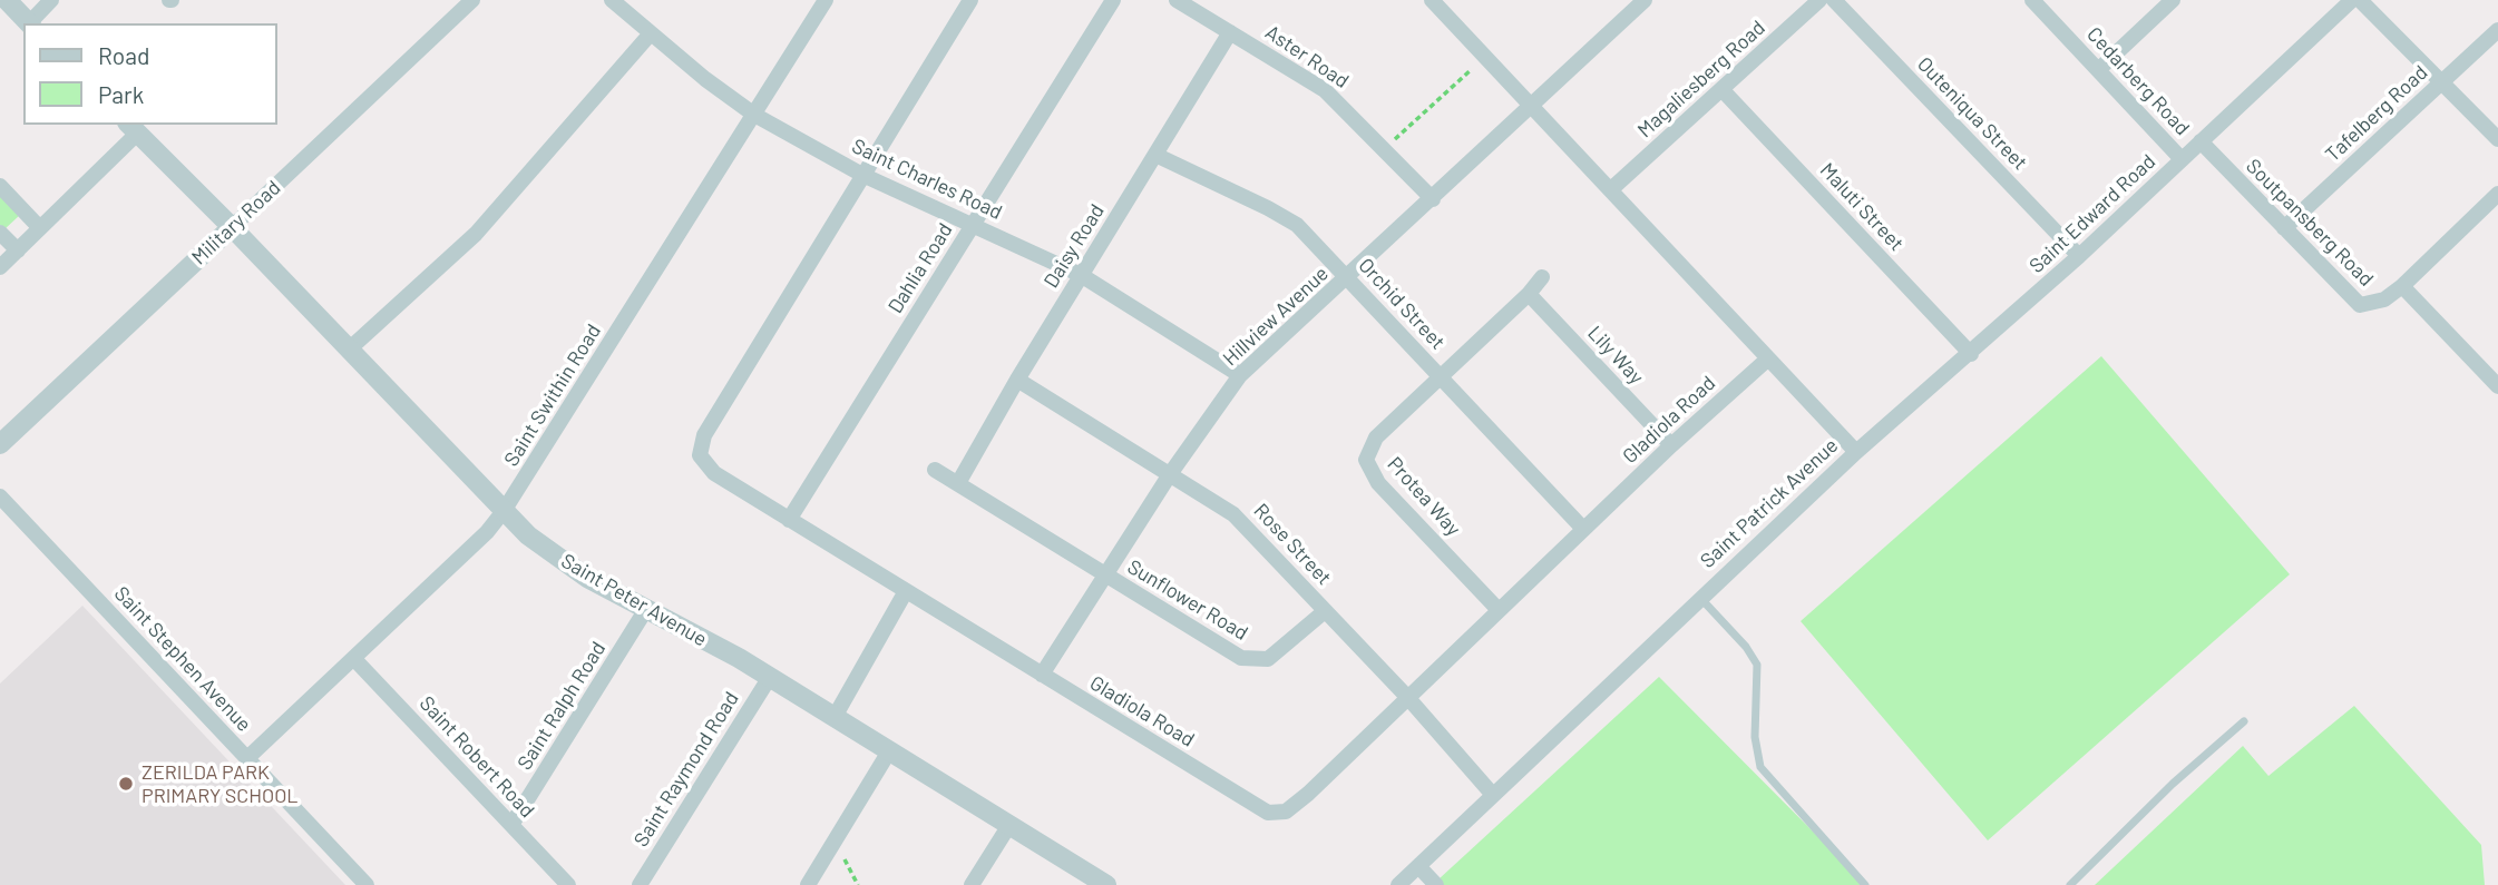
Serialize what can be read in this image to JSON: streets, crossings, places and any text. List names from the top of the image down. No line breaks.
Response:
{"streets":{"street":["Aster Road","Magaliesberg Road","Cedarberg Road","Outeniqua Street","Tafelberg Road","Saint Charles Road","Maluti Street","Saint Edward Road","Military Road","Soutpansberg Road","Daisy Road","Dahlia Road","Orchid Street","Hillview Avenue","Lily Way","Saint Swithin Road","Gladiola Road","Protea Way","Saint Patrick Avenue","Rose Street","Saint Peter Avenue","Sunflower Road","Saint Stephen Avenue","Saint Ralph Road","Saint Robert Road","Saint Raymond Road"]},"crossings":[["Aster Road","Daisy Road"],["Aster Road","Hillview Avenue"],["Magaliesberg Road","Maluti Street"],["Magaliesberg Road","Saint Patrick Avenue"],["Cedarberg Road","Saint Edward Road"],["Outeniqua Street","Saint Edward Road"],["Tafelberg Road","Soutpansberg Road"],["Saint Charles Road","Daisy Road"],["Saint Charles Road","Dahlia Road"],["Saint Charles Road","Hillview Avenue"],["Saint Charles Road","Saint Swithin Road"],["Saint Charles Road","Gladiola Road"],["Maluti Street","Saint Edward Road"],["Saint Edward Road","Soutpansberg Road"],["Saint Edward Road","Saint Patrick Avenue"],["Military Road","Saint Peter Avenue"],["Daisy Road","Orchid Street"],["Daisy Road","Rose Street"],["Dahlia Road","Gladiola Road"],["Orchid Street","Hillview Avenue"],["Orchid Street","Gladiola Road"],["Orchid Street","Protea Way"],["Hillview Avenue","Gladiola Road"],["Hillview Avenue","Saint Patrick Avenue"],["Hillview Avenue","Rose Street"],["Hillview Avenue","Sunflower Road"],["Lily Way","Gladiola Road"],["Saint Swithin Road","Saint Peter Avenue"],["Saint Swithin Road","Saint Stephen Avenue"],["Saint Swithin Road","Saint Robert Road"],["Gladiola Road","Protea Way"],["Gladiola Road","Saint Patrick Avenue"],["Gladiola Road","Rose Street"],["Saint Patrick Avenue","Rose Street"],["Rose Street","Sunflower Road"],["Saint Peter Avenue","Saint Ralph Road"],["Saint Peter Avenue","Saint Raymond Road"],["Saint Ralph Road","Saint Robert Road"]],"places":["ZERILDA PARK PRIMARY SCHOOL"],"legend":["Road","Park"]}
